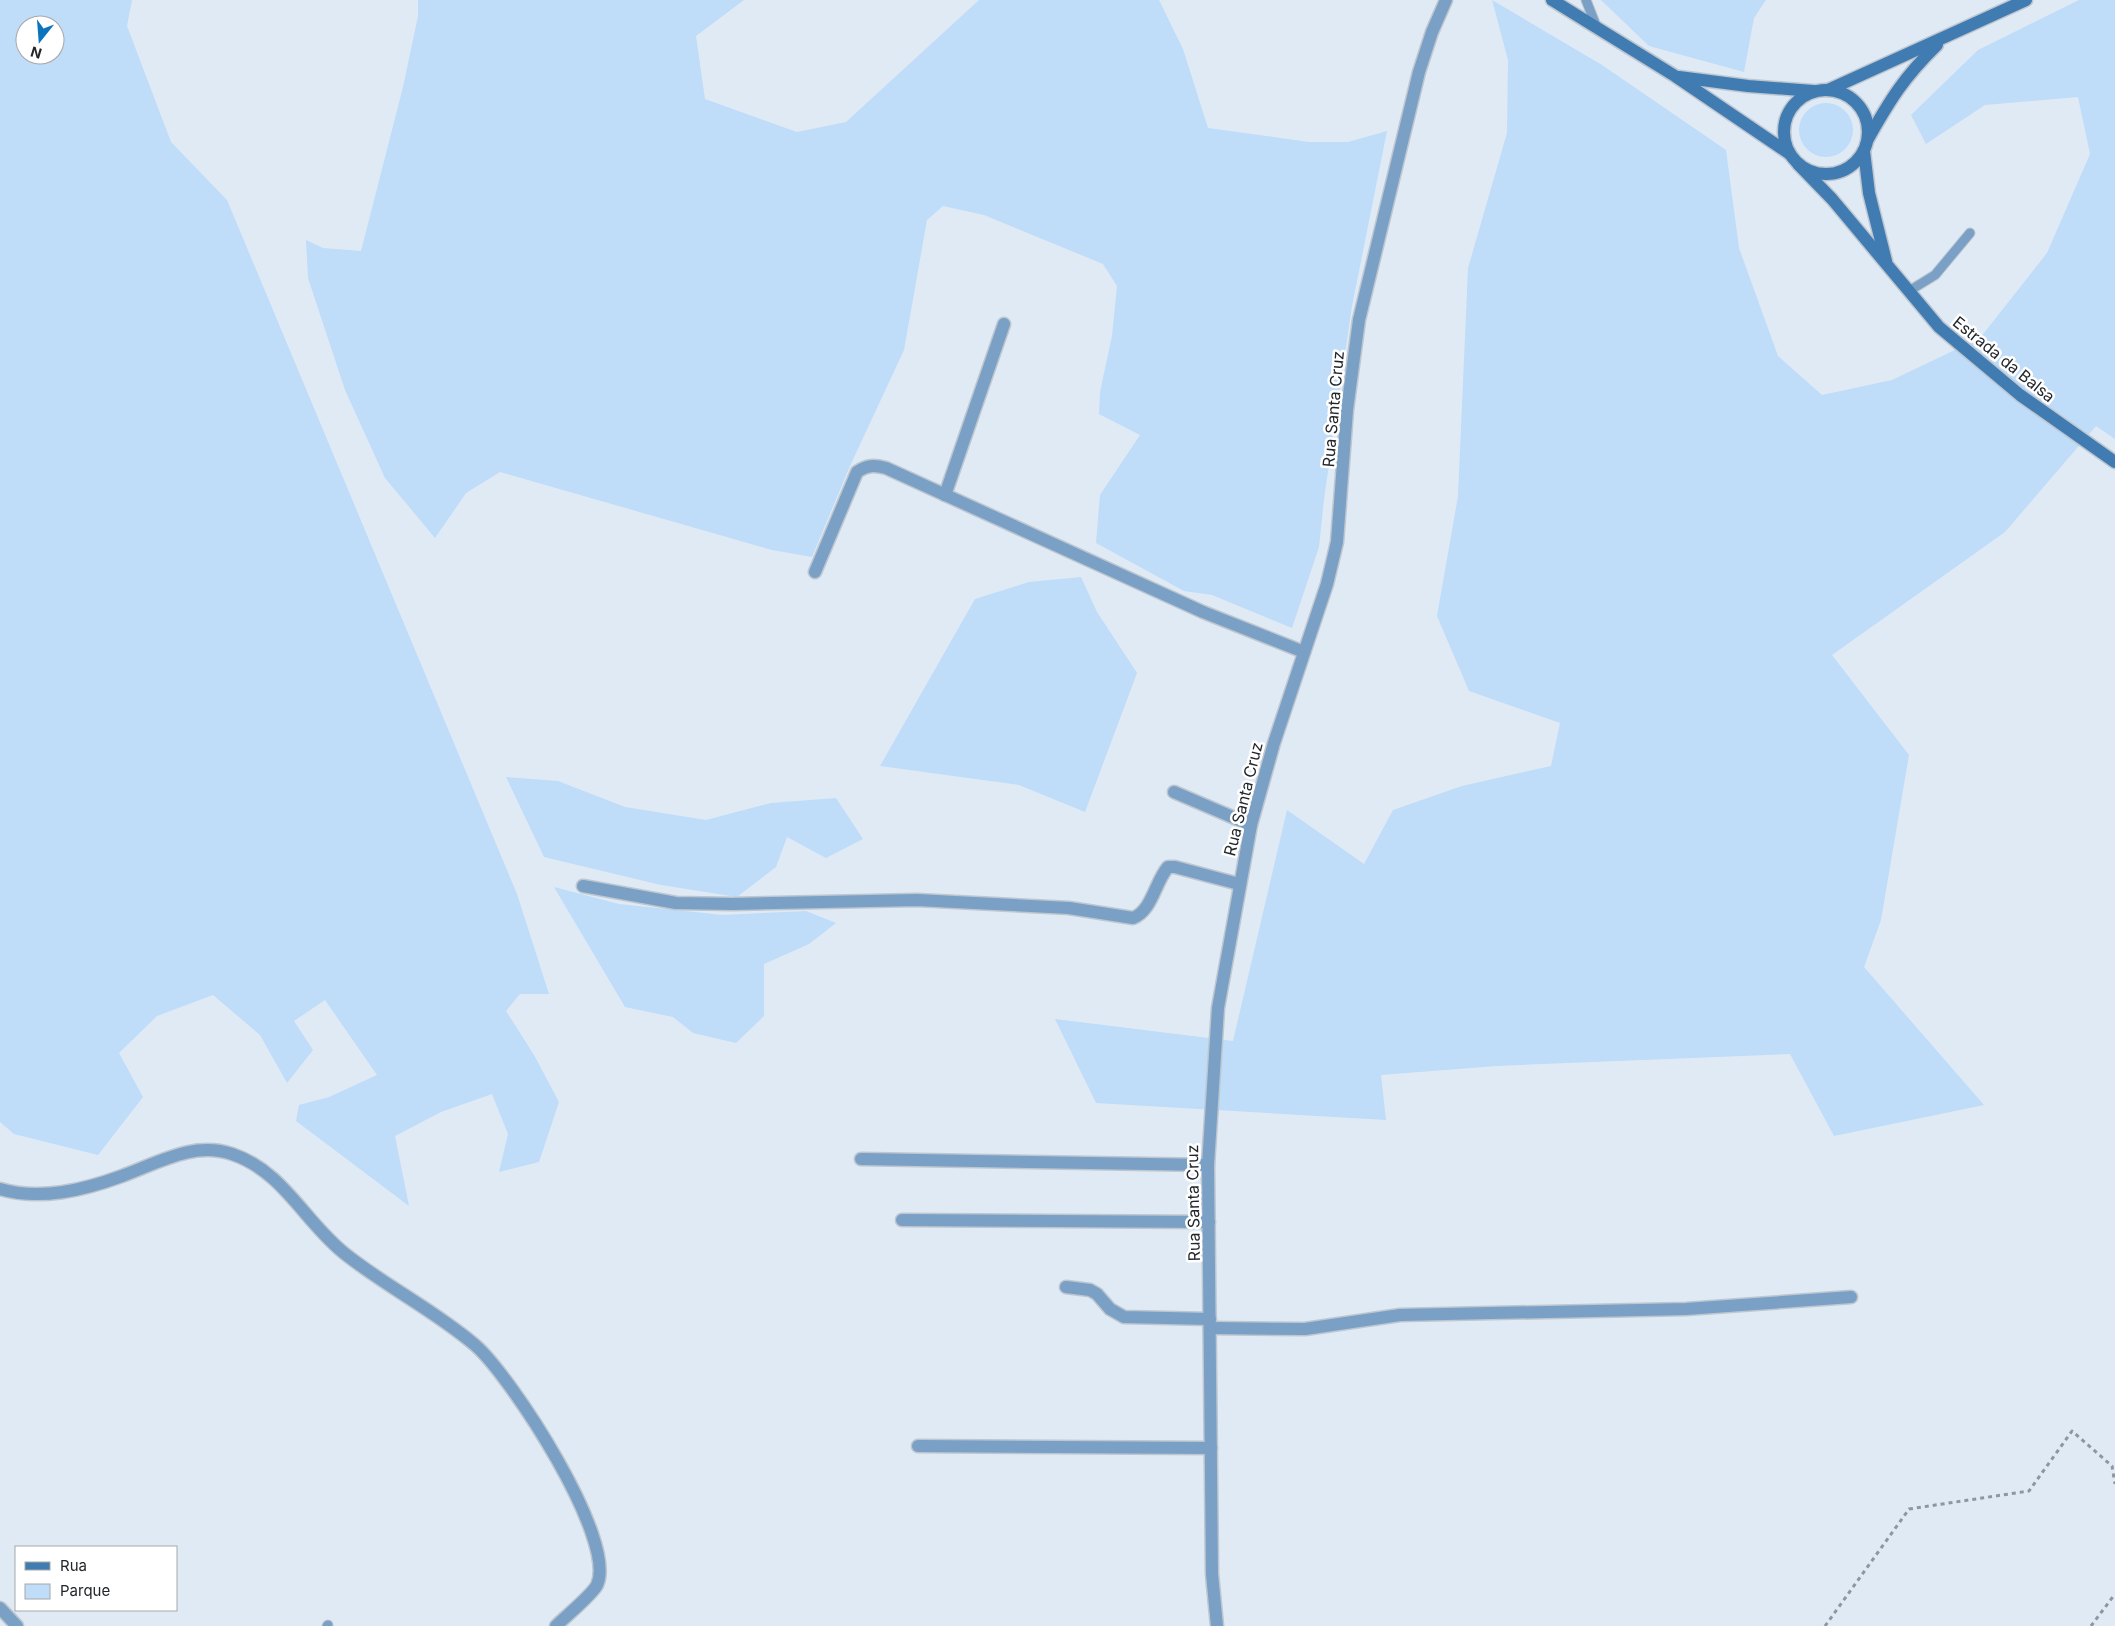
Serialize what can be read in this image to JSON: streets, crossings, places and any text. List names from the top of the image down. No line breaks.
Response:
{"streets":{"main road":["Estrada da Balsa"],"street":["Rua Santa Cruz"]},"legend":["Rua","Parque"],"north":"bottom"}
